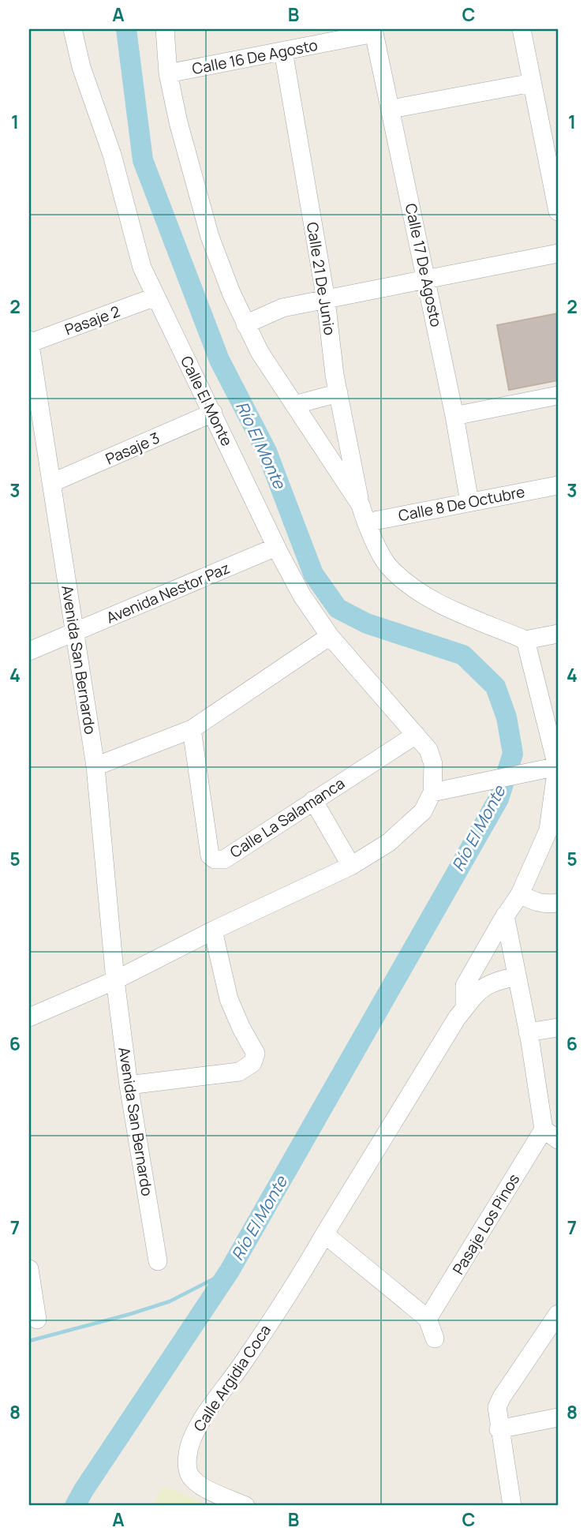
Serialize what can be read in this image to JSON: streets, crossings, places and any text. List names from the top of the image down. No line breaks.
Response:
{"streets":{"street":["Calle 16 De Agosto","Calle 17 De Agosto","Calle 21 De Junio","Pasaje 2","Calle El Monte","Pasaje 3","Calle 8 De Octubre","Avenida Nestor Paz","Avenida San Bernardo","Calle La Salamanca","Pasaje Los Pinos","Calle Argidia Coca"]},"crossings":[["Calle 16 De Agosto","Calle 17 De Agosto"],["Calle 16 De Agosto","Calle 21 De Junio"],["Calle 17 De Agosto","Calle 8 De Octubre"],["Calle 21 De Junio","Calle 8 De Octubre"],["Pasaje 2","Calle El Monte"],["Pasaje 2","Avenida San Bernardo"],["Calle El Monte","Pasaje 3"],["Calle El Monte","Avenida Nestor Paz"],["Calle El Monte","Calle La Salamanca"],["Pasaje 3","Avenida San Bernardo"],["Avenida Nestor Paz","Avenida San Bernardo"]],"water":["Río El Monte"],"grid":{"columns":["A","B","C"],"rows":["1","2","3","4","5","6","7","8"]}}
